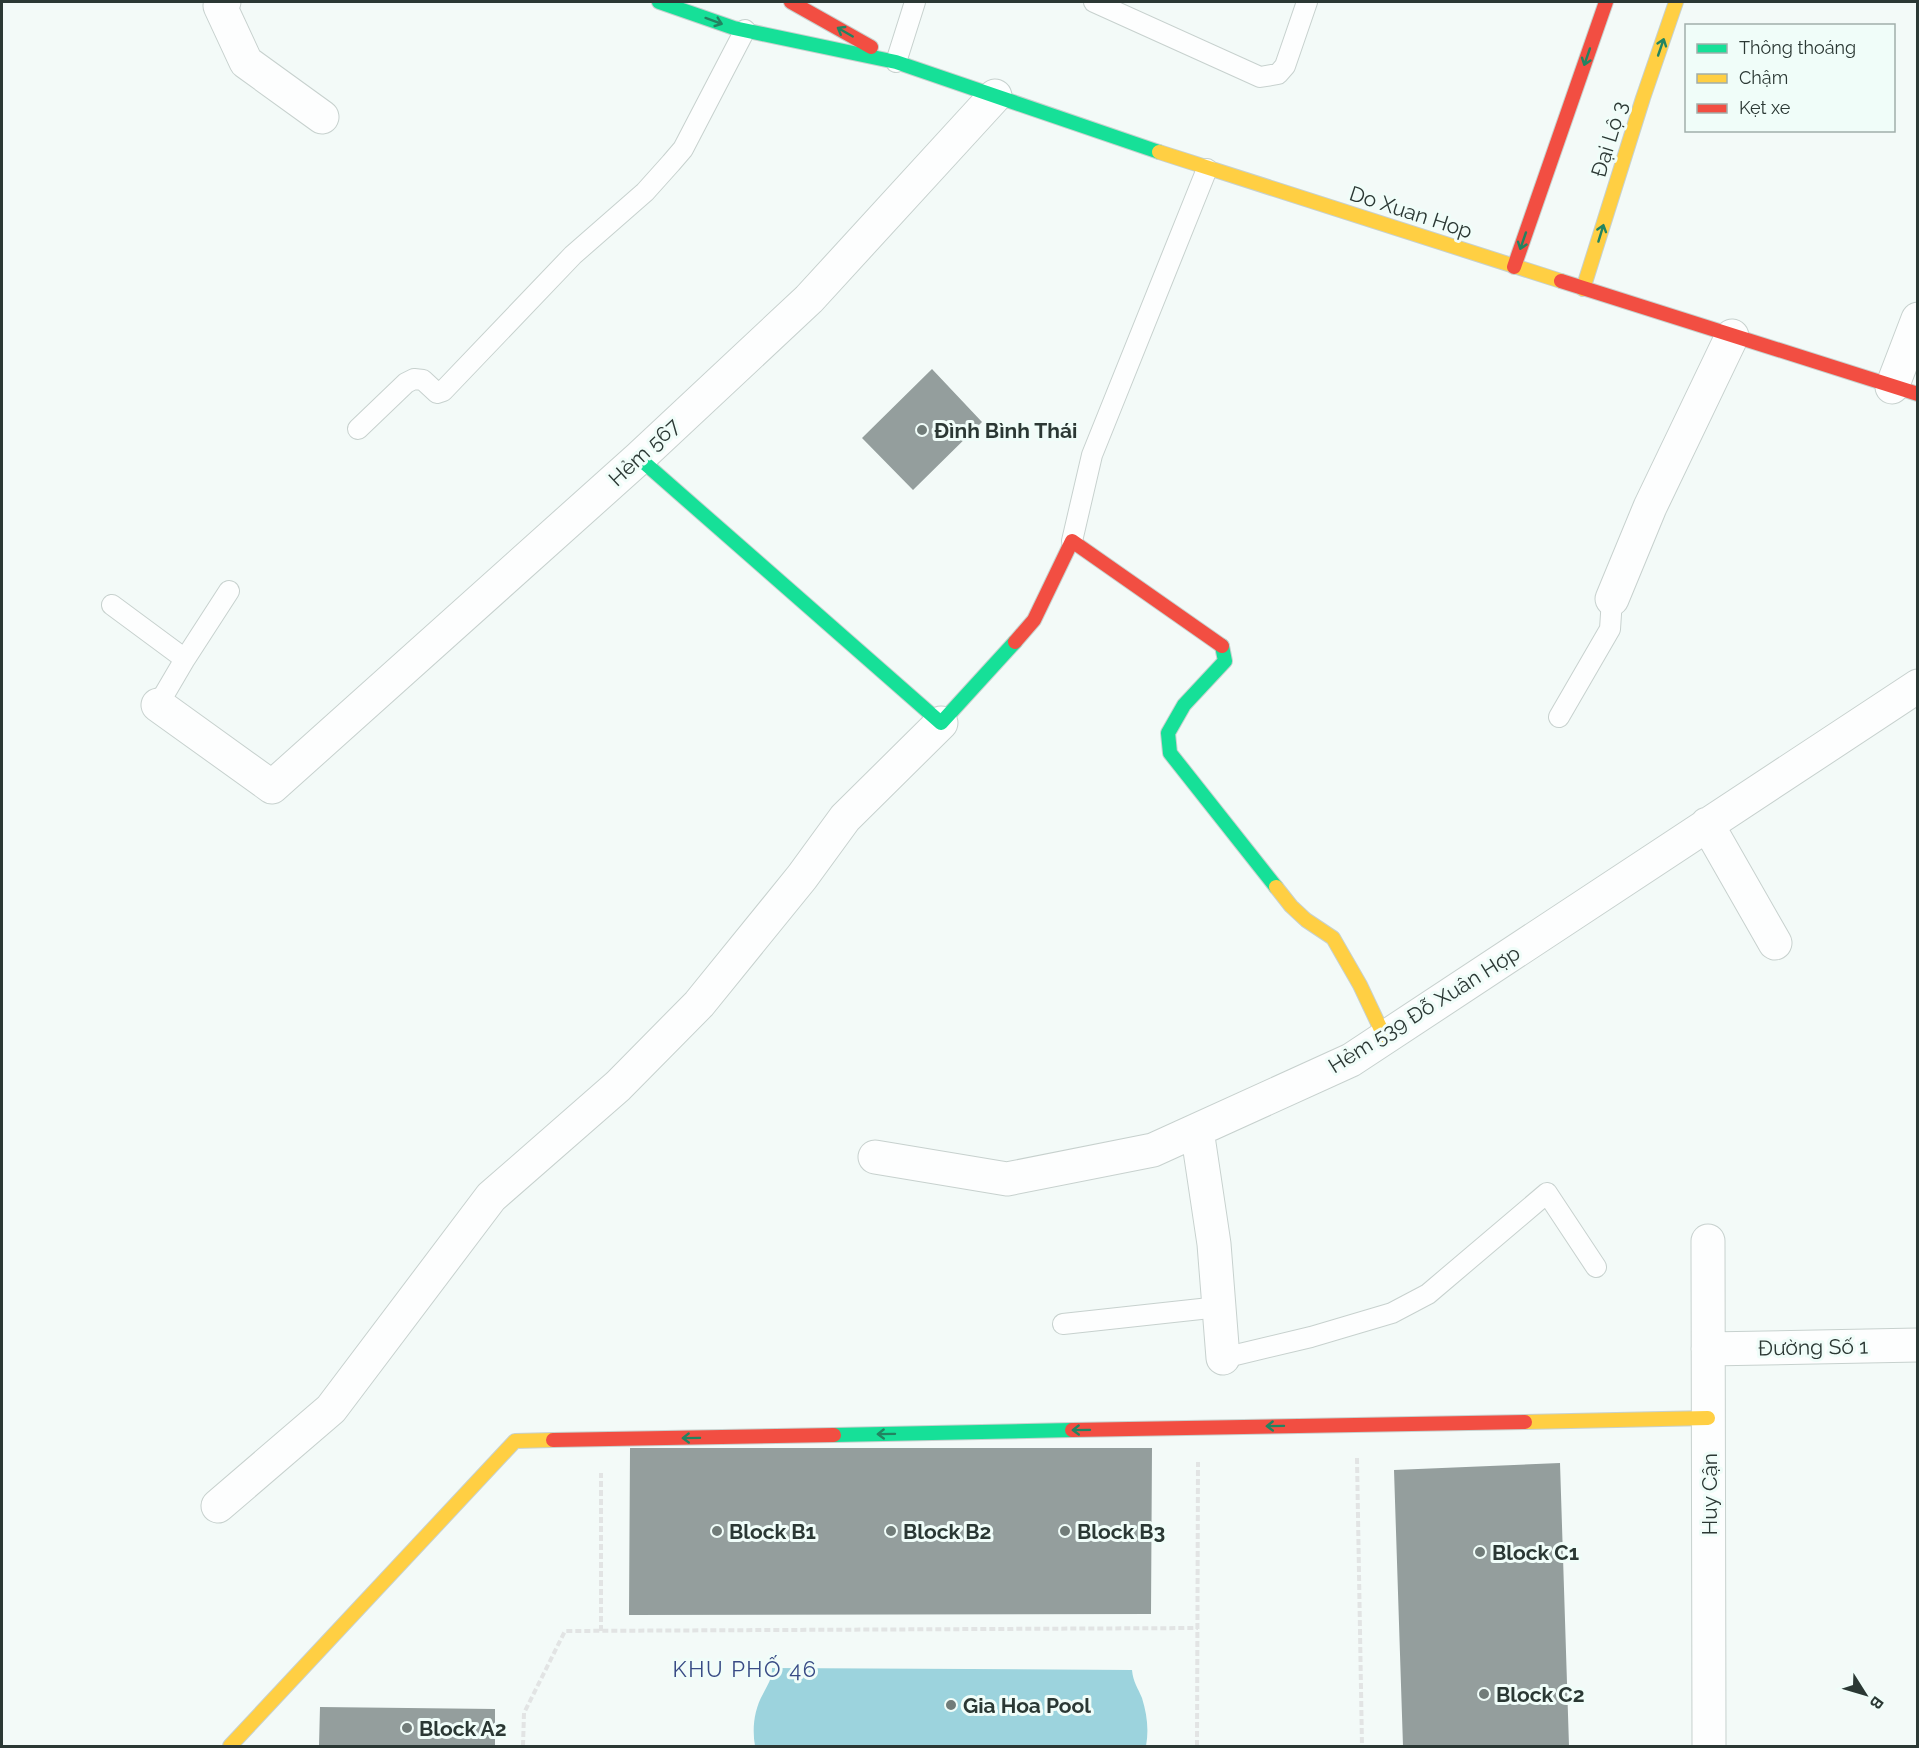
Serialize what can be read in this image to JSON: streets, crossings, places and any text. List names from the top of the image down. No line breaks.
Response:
{"streets":{"street":["Đại Lộ 3","Do Xuan Hop","Hẻm 567","Hẻm 539 Đỗ Xuân Hợp","Đường Số 1","Huy Cận"]},"crossings":[["Đại Lộ 3","Do Xuan Hop"],["Do Xuan Hop","Hẻm 567"],["Đường Số 1","Huy Cận"]],"districts":["KHU PHỐ 46"],"places":["Đình Bình Thái","Block B1","Block B2","Block B3","Block C1","Block C2","Gia Hoa Pool","Block A2"],"legend":["Thông thoáng","Chậm","Kẹt xe"],"north":"bottom right"}
